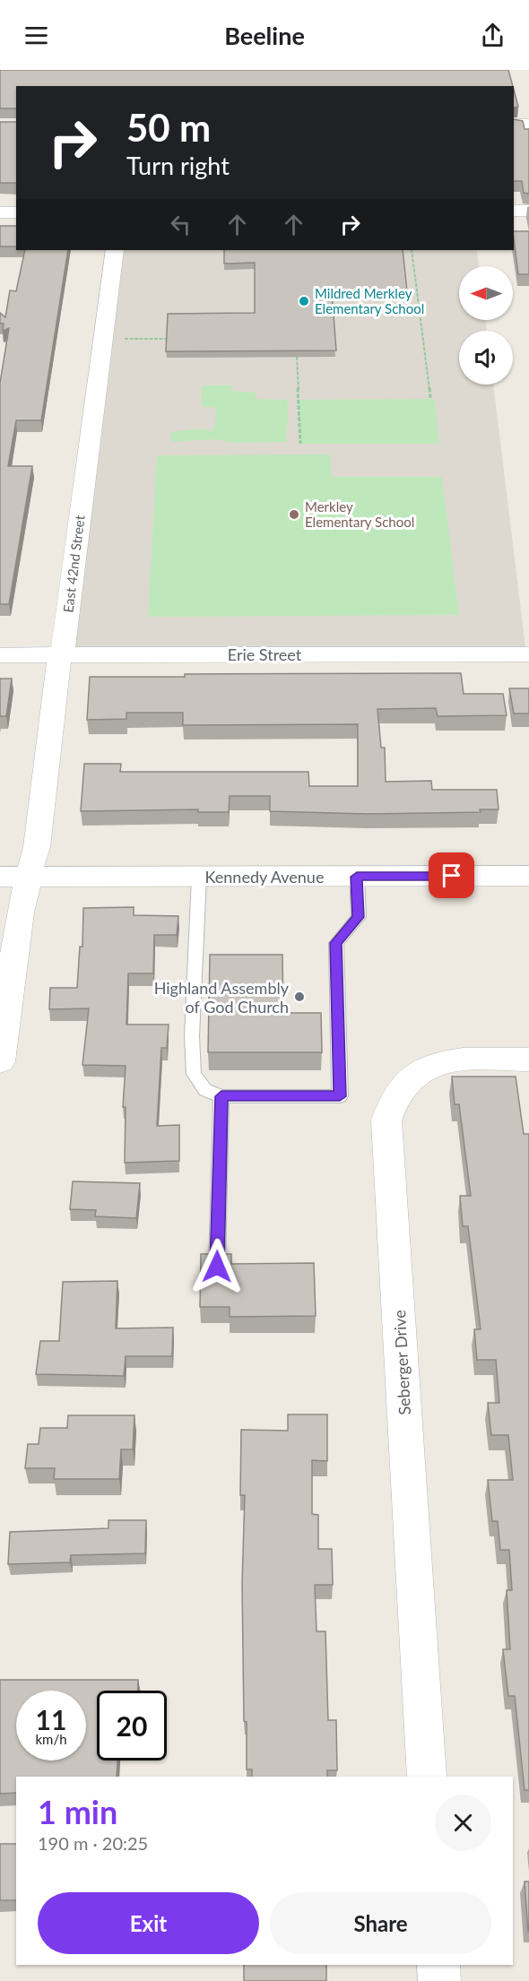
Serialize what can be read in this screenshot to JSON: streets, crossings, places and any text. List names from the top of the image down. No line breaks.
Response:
{"streets":{"street":["East 42nd Street","Erie Street","Kennedy Avenue","Seberger Drive"]},"crossings":[["East 42nd Street","Erie Street"],["East 42nd Street","Kennedy Avenue"]],"places":["Mildred Merkley Elementary School","Merkley Elementary School","Highland Assembly of God Church"],"north":"left","page":{"header":"Beeline","turn":["50 m","Turn right"],"speed":"11 km/h","limit":"20","heading":["1 min","190 m · 20:25"],"buttons":["Exit","Share"]}}
